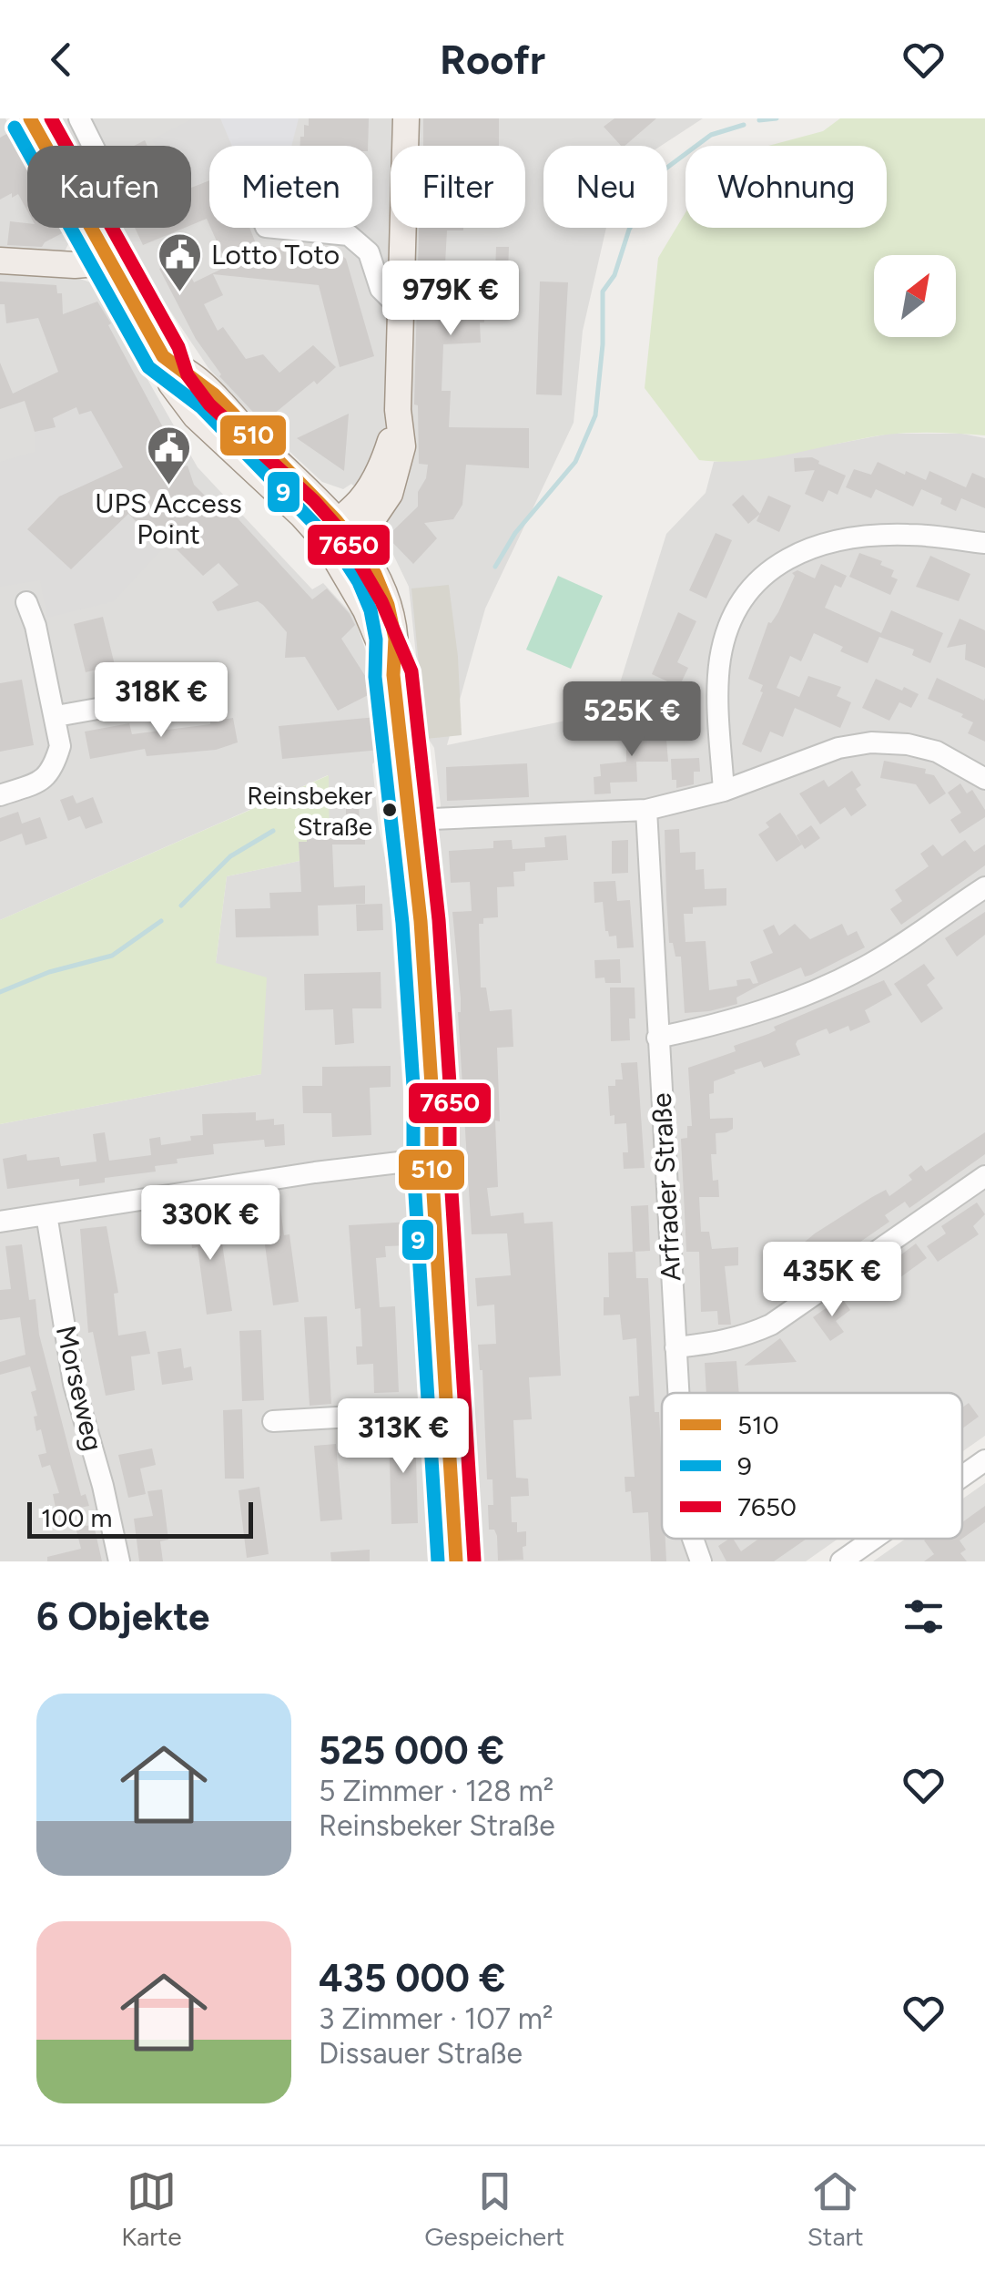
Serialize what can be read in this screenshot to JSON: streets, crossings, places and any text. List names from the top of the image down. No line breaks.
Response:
{"streets":{"street":["Arfrader Straße","Morseweg"]},"places":{"public building":["Lotto Toto","UPS Access Point"],"other":["Reinsbeker Straße"]},"lines":["transit line 510","transit line 7650","transit line 9"],"legend":["510","9","7650"],"scale_bar":"100 m","north":"top right","page":{"header":"Roofr","chip":["Kaufen","Mieten","Filter","Neu","Wohnung"],"price":["979K €","318K €","525K €","330K €","435K €","313K €"],"scale":"100 m","heading":"6 Objekte","list":[{"name":"525 000 €","note":"5 Zimmer · 128 m² · Reinsbeker Straße"},{"name":"435 000 €","note":"3 Zimmer · 107 m² · Dissauer Straße"}],"tabs":["Karte","Gespeichert","Start"]}}
